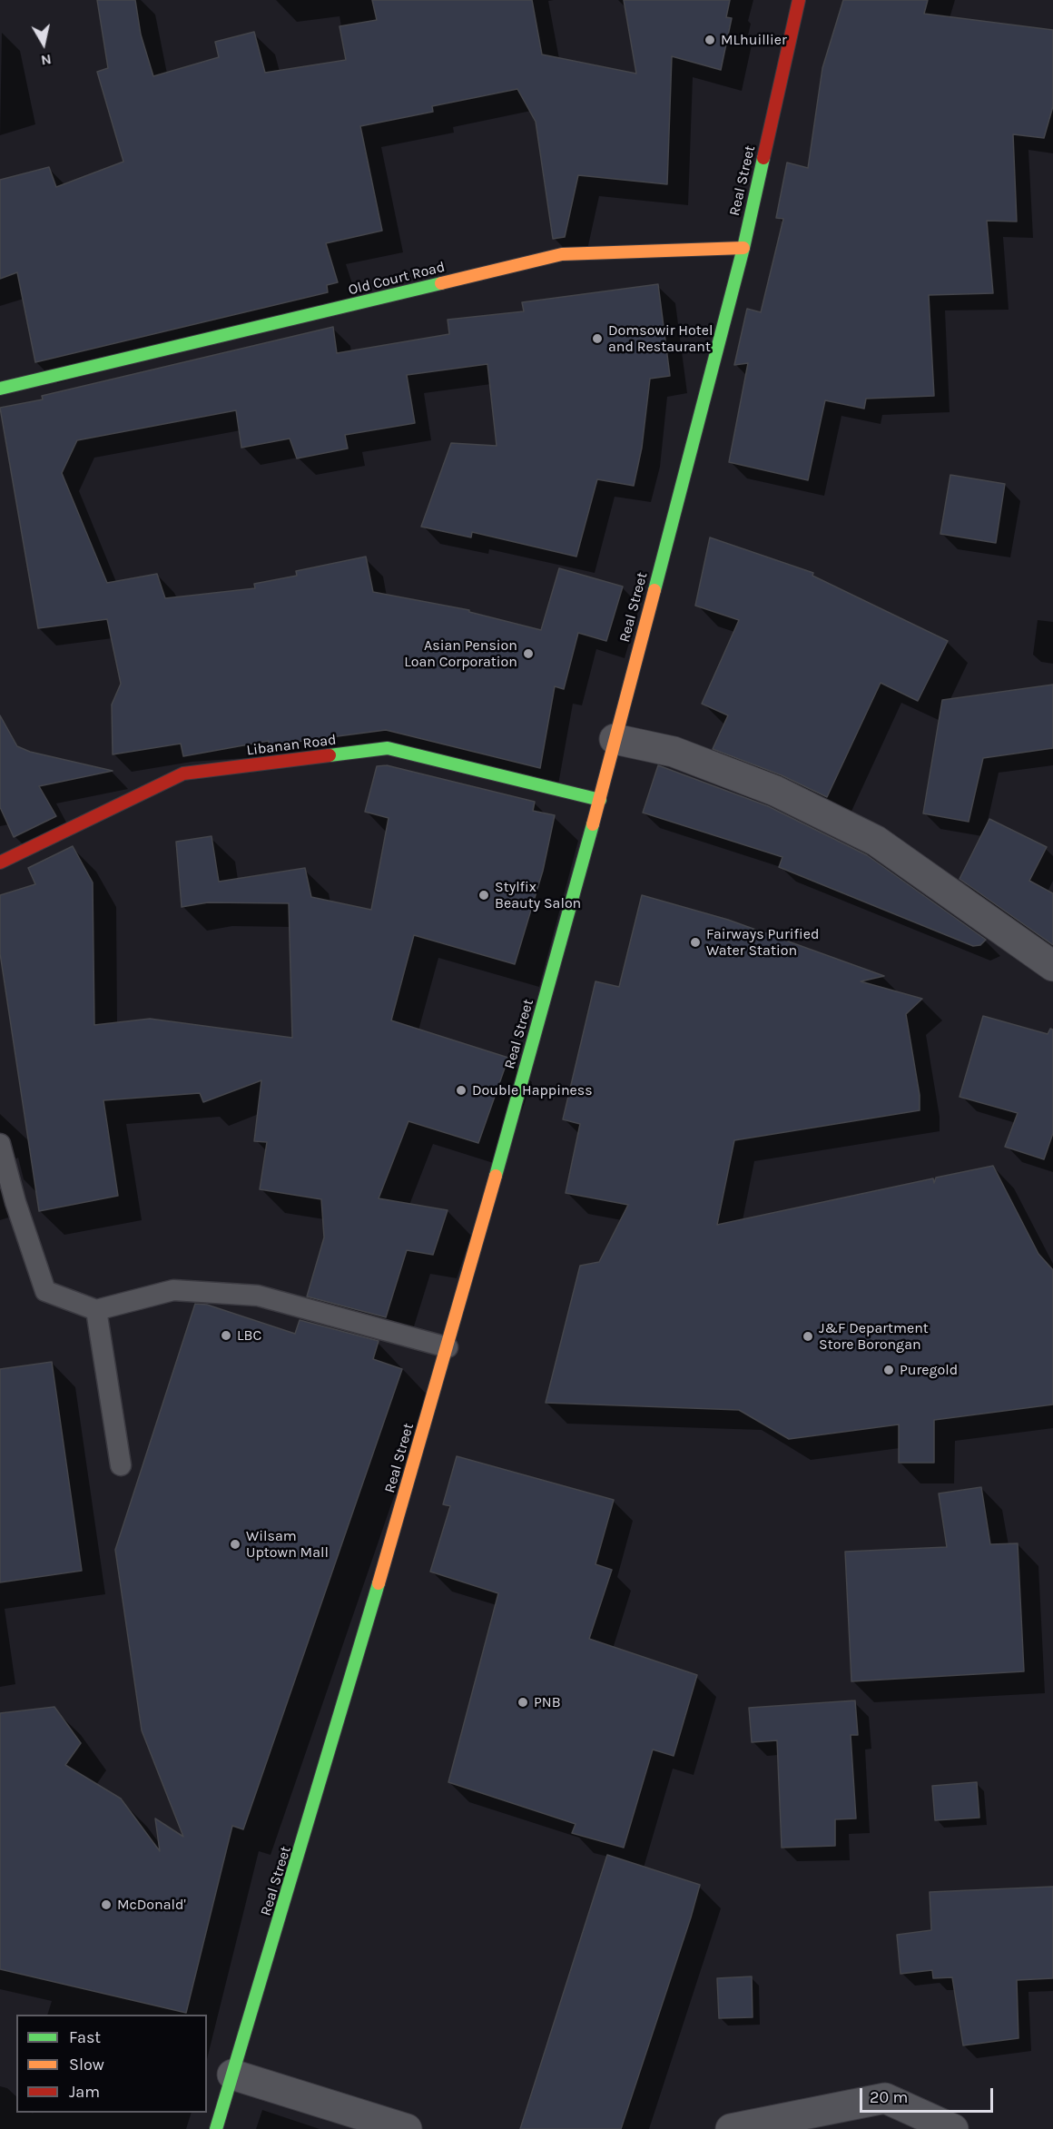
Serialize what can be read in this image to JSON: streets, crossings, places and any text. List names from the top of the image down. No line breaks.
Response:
{"streets":{"main road":["Real Street","Old Court Road","Libanan Road"]},"crossings":[["Real Street","Old Court Road"],["Real Street","Libanan Road"]],"places":["MLhuillier","Domsowir Hotel and Restaurant","Asian Pension Loan Corporation","Stylfix Beauty Salon","Fairways Purified Water Station","Double Happiness","LBC","J&F Department Store Borongan","Puregold","Wilsam Uptown Mall","PNB","McDonald'"],"legend":["Fast","Slow","Jam"],"scale_bar":"20 m","north":"bottom"}
